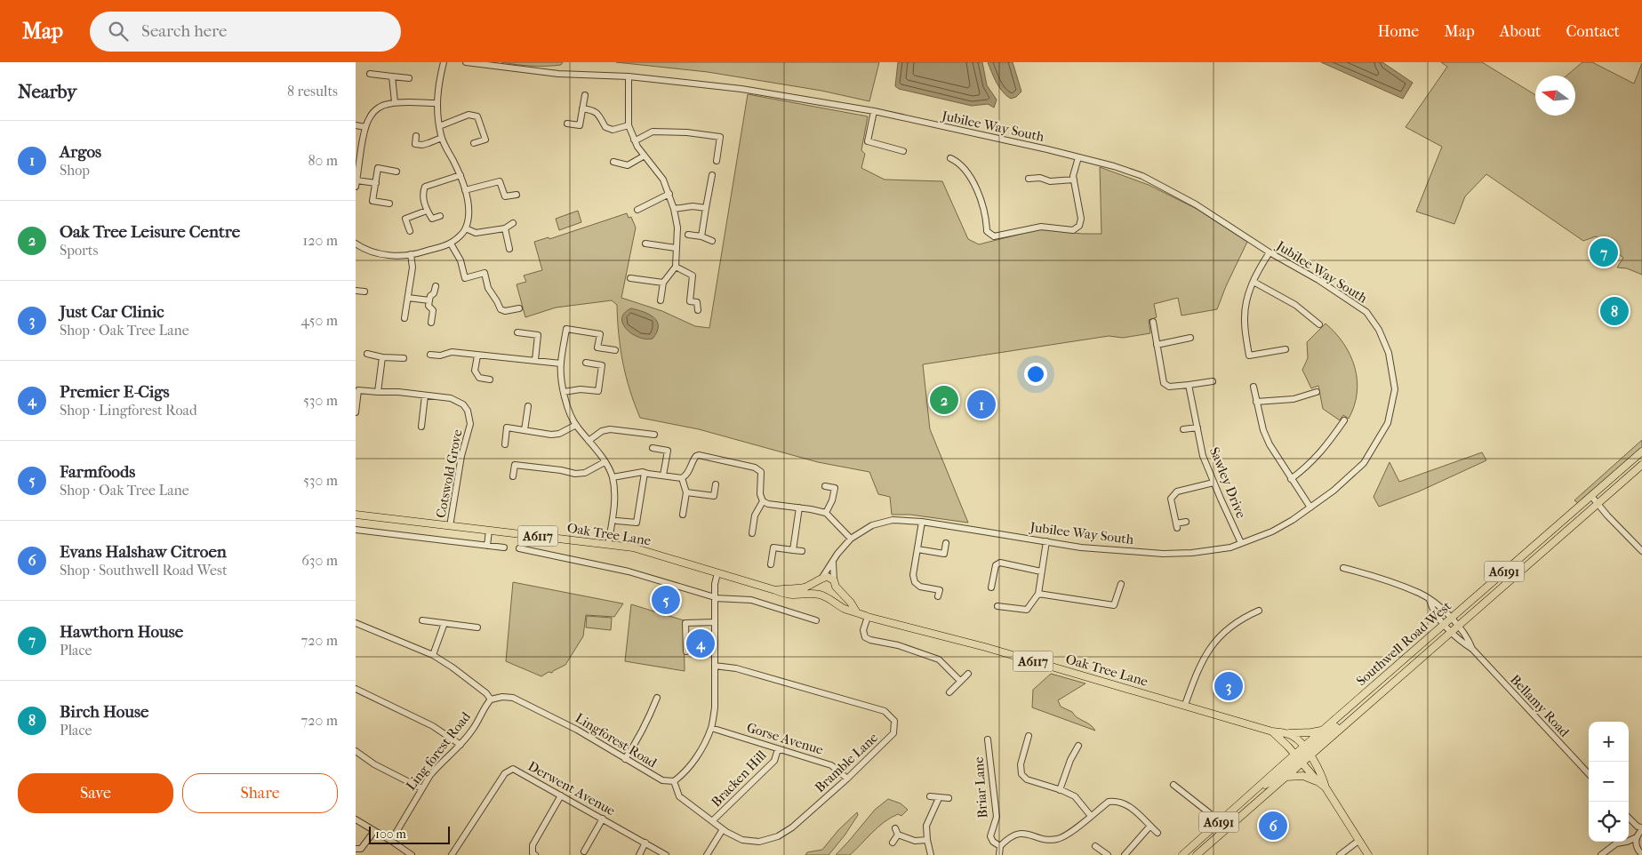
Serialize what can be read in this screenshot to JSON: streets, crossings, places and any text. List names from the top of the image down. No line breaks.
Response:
{"streets":{"main road":["Oak Tree Lane","A6117","A6191","Southwell Road West"],"street":["Jubilee Way South","Cotswold Grove","Sawley Drive","Bellamy Road","Gorse Avenue","Lingforest Road","Ling forest Road","Bramble Lane","Bracken Hill","Briar Lane","Derwent Avenue"]},"crossings":[["Jubilee Way South","Sawley Drive"],["Jubilee Way South","Oak Tree Lane"],["Cotswold Grove","Oak Tree Lane"],["Oak Tree Lane","A6117"],["Oak Tree Lane","Southwell Road West"],["A6117","Southwell Road West"],["Southwell Road West","Bellamy Road"],["Gorse Avenue","Bramble Lane"],["Gorse Avenue","Bracken Hill"],["Lingforest Road","Ling forest Road"],["Lingforest Road","Bramble Lane"],["Bramble Lane","Bracken Hill"]],"scale_bar":"100 m","north":"left","page":{"header":"Map","search":"Search here","nav":["Home","Map","About","Contact"],"heading":["Nearby","8 results"],"list":[{"mark":"1","name":"Argos","note":"Shop","value":"80 m"},{"mark":"2","name":"Oak Tree Leisure Centre","note":"Sports","value":"120 m"},{"mark":"3","name":"Just Car Clinic","note":"Shop · Oak Tree Lane","value":"450 m"},{"mark":"4","name":"Premier E-Cigs","note":"Shop · Lingforest Road","value":"530 m"},{"mark":"5","name":"Farmfoods","note":"Shop · Oak Tree Lane","value":"530 m"},{"mark":"6","name":"Evans Halshaw Citroen","note":"Shop · Southwell Road West","value":"630 m"},{"mark":"7","name":"Hawthorn House","note":"Place","value":"720 m"},{"mark":"8","name":"Birch House","note":"Place","value":"720 m"}],"pins":["7","8","2","1","5","4","3","6"],"map_buttons":["+","−"],"buttons":["Save","Share"],"scale":"100 m"}}
